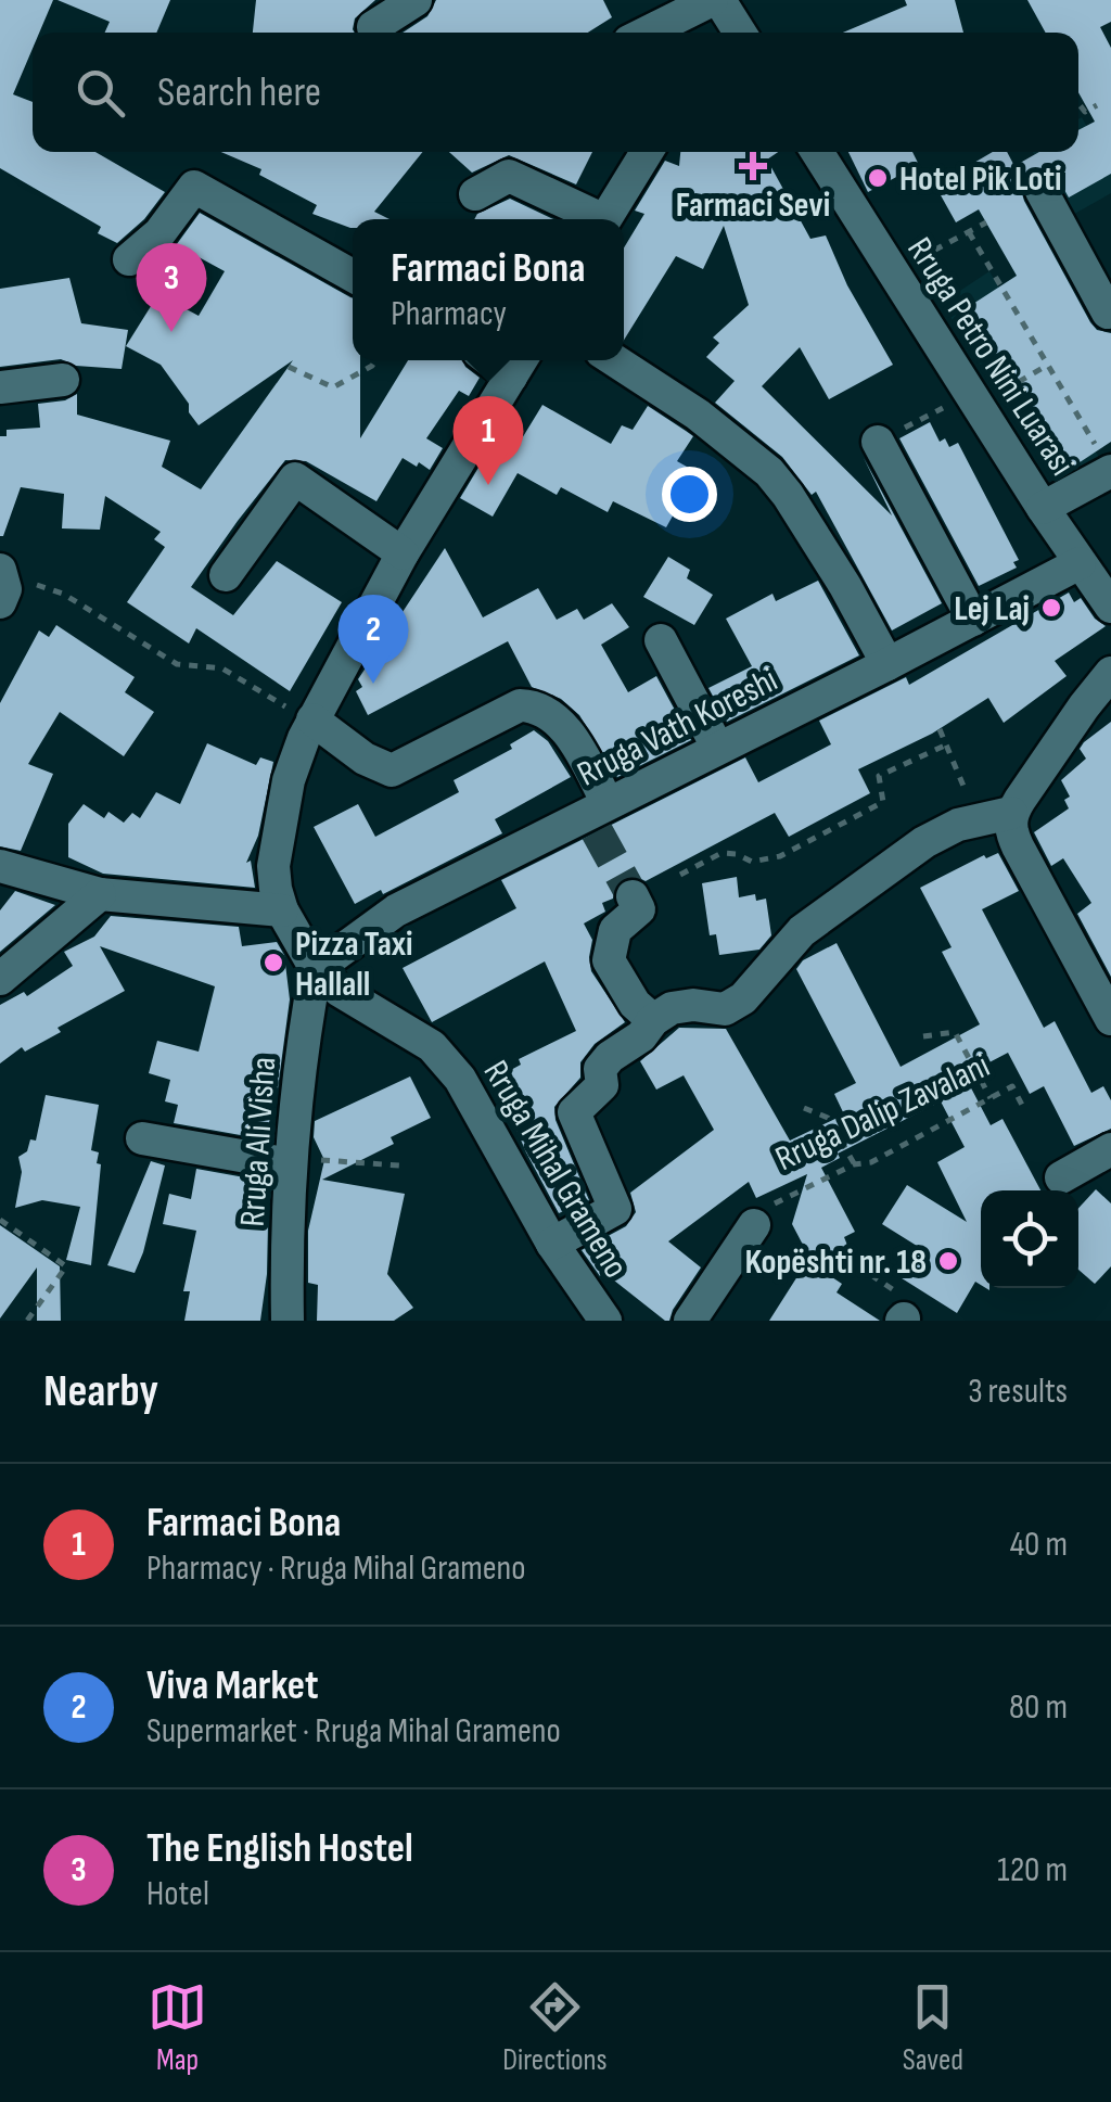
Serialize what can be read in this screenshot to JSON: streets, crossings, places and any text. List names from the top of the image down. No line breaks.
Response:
{"streets":{"street":["Rruga Petro Nini Luarasi","Rruga Vath Koreshi","Rruga Ali Visha","Rruga Mihal Grameno"],"path":["Rruga Dalip Zavalani"]},"crossings":[["Rruga Petro Nini Luarasi","Rruga Vath Koreshi"],["Rruga Vath Koreshi","Rruga Ali Visha"],["Rruga Vath Koreshi","Rruga Mihal Grameno"],["Rruga Ali Visha","Rruga Mihal Grameno"]],"places":{"health":["Farmaci Sevi"],"other":["Hotel Pik Loti","Lej Laj","Pizza Taxi Hallall","Kopështi nr. 18"]},"page":{"search":"Search here","popup":["Farmaci Bona","Pharmacy"],"pins":["3","1","2"],"heading":["Nearby","3 results"],"list":[{"mark":"1","name":"Farmaci Bona","note":"Pharmacy · Rruga Mihal Grameno","value":"40 m"},{"mark":"2","name":"Viva Market","note":"Supermarket · Rruga Mihal Grameno","value":"80 m"},{"mark":"3","name":"The English Hostel","note":"Hotel","value":"120 m"}],"nav":["Map","Directions","Saved"]}}
